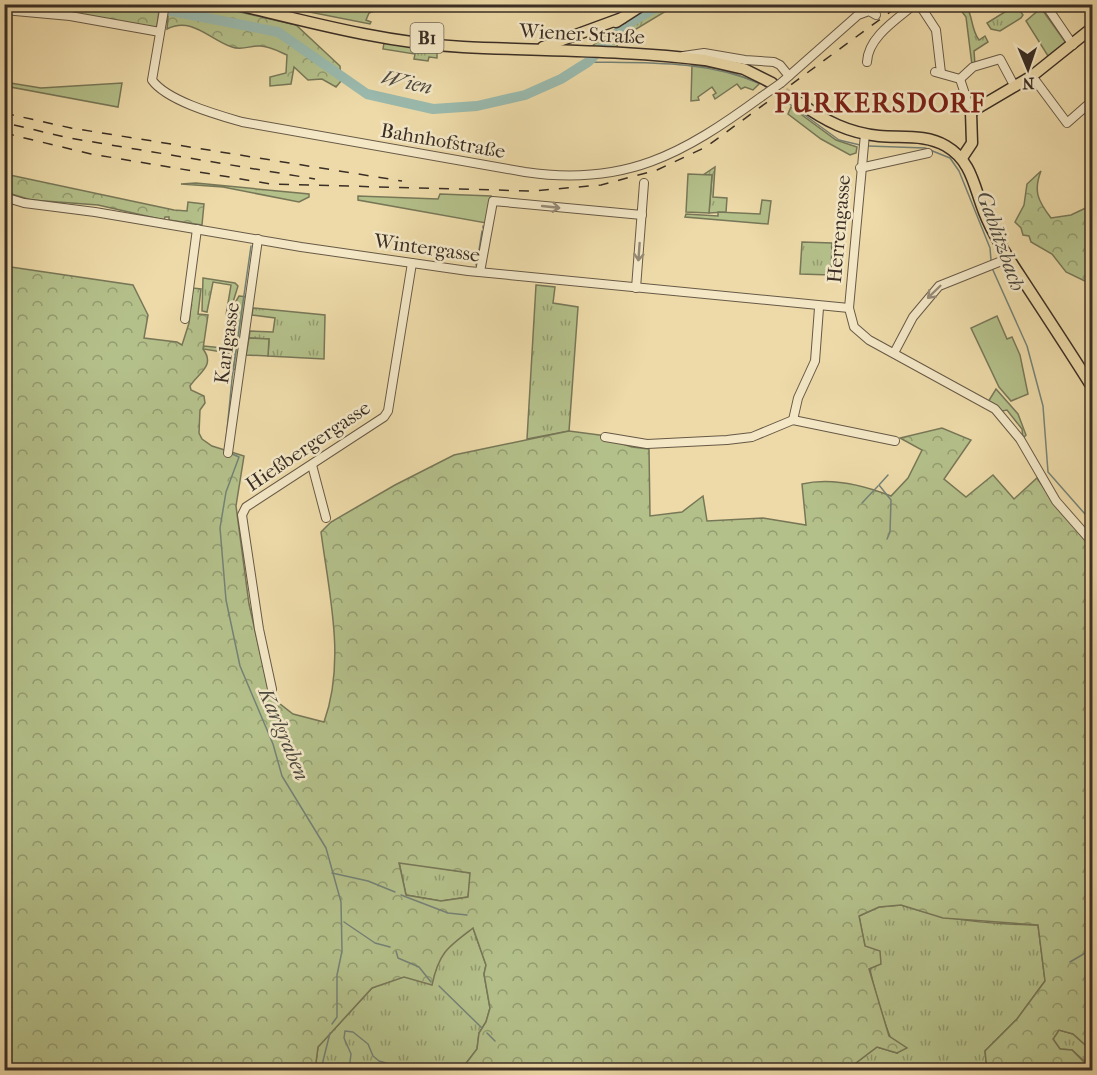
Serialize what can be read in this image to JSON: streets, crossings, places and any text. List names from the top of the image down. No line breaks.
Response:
{"streets":{"main road":["Wiener Straße","B1"],"street":["Bahnhofstraße","Herrengasse","Wintergasse","Karlgasse","Hießbergergasse"]},"crossings":[["Wiener Straße","Bahnhofstraße"],["Herrengasse","Wintergasse"],["Wintergasse","Karlgasse"],["Wintergasse","Hießbergergasse"]],"districts":["PURKERSDORF"],"water":["Wien","Gablitzbach","Karlgraben"],"north":"bottom"}
